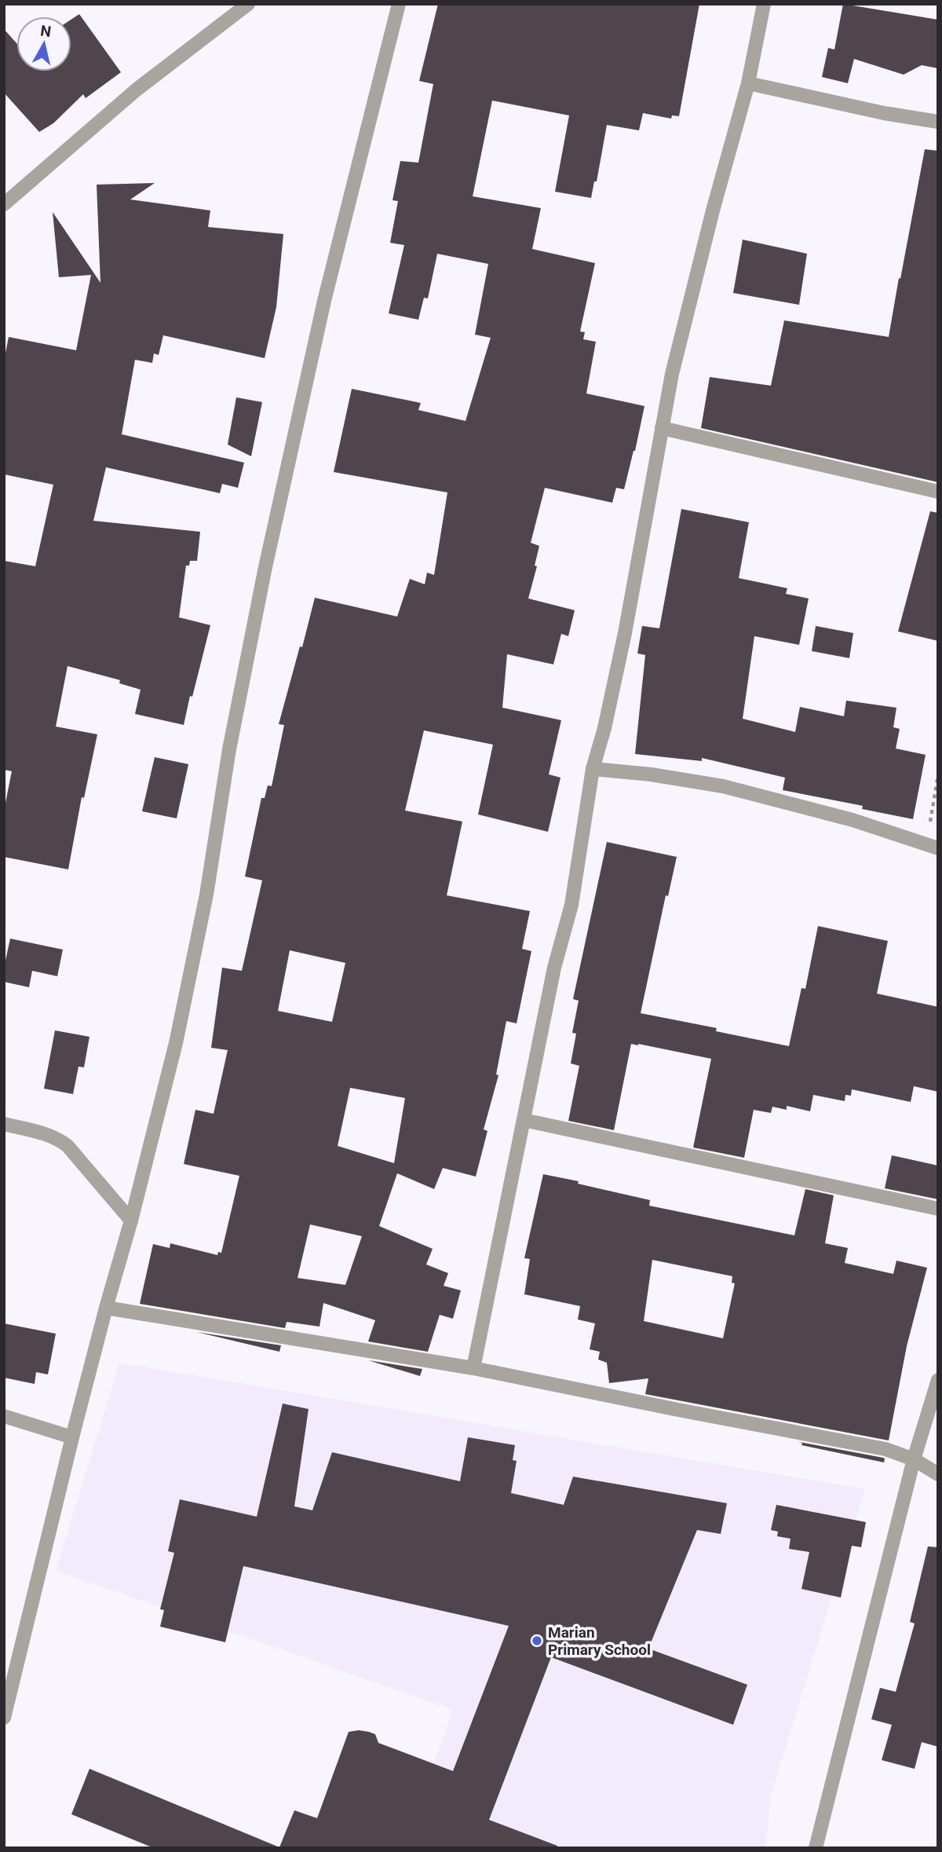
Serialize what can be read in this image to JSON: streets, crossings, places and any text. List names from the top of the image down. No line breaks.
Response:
{"places":["Marian Primary School"],"north":"top"}
